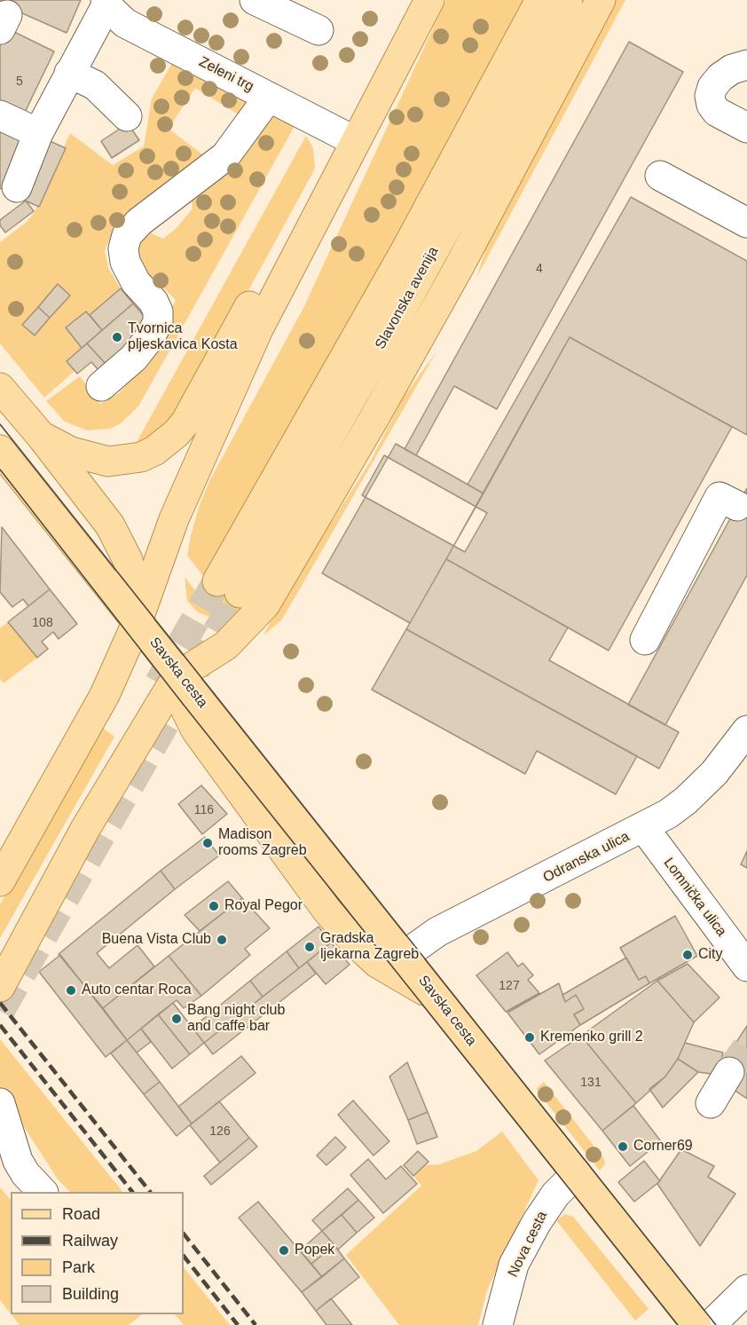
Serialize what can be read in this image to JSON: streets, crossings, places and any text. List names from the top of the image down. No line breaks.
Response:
{"streets":{"main road":["Slavonska avenija","Savska cesta"],"street":["Zeleni trg","Odranska ulica","Lomnička ulica","Nova cesta"]},"crossings":[["Savska cesta","Odranska ulica"],["Savska cesta","Nova cesta"],["Odranska ulica","Lomnička ulica"]],"places":["Tvornica pljeskavica Kosta","Madison rooms Zagreb","Royal Pegor","Buena Vista Club","Gradska ljekarna Zagreb","City","Auto centar Roca","Bang night club and caffe bar","Kremenko grill 2","Corner69","Popek"],"house_numbers":["5","4","108","116","127","131","126"],"legend":["Road","Railway","Park","Building"]}
